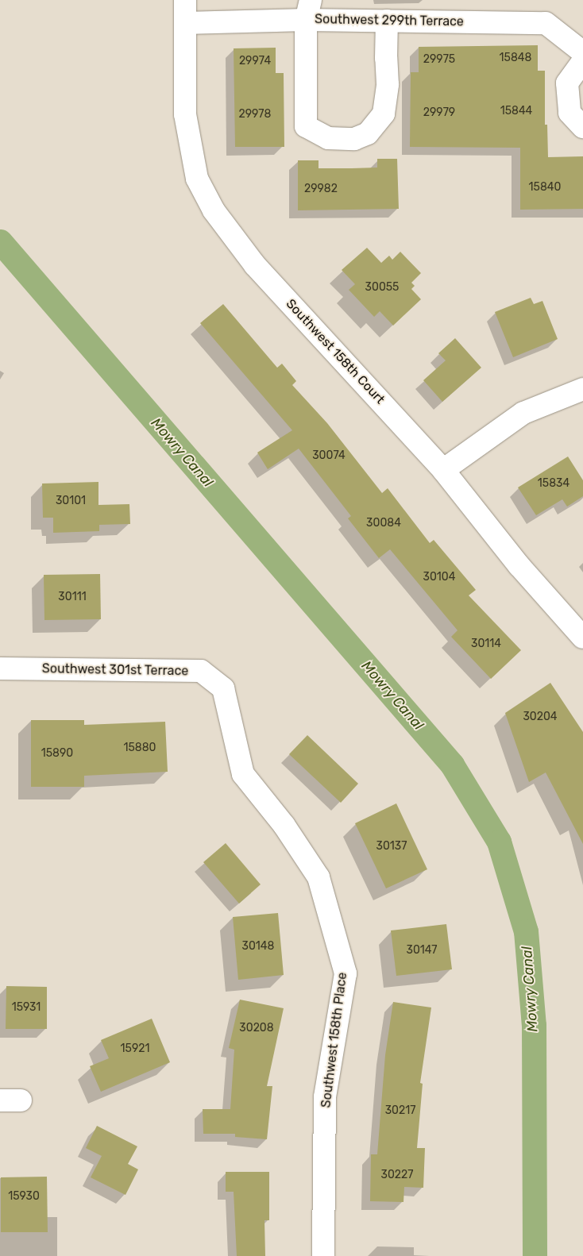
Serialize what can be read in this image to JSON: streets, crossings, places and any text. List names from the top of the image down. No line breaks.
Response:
{"streets":{"street":["Southwest 299th Terrace","Southwest 158th Court","Southwest 301st Terrace","Southwest 158th Place"]},"crossings":[["Southwest 299th Terrace","Southwest 158th Court"],["Southwest 301st Terrace","Southwest 158th Place"]],"water":["Mowry Canal"],"house_numbers":["15848","29975","29974","15844","29979","29978","15840","29982","30055","30074","15834","30101","30084","30104","30111","30114","30204","15880","15890","30137","30148","30147","15931","30208","15921","30217","30227","15930"]}
